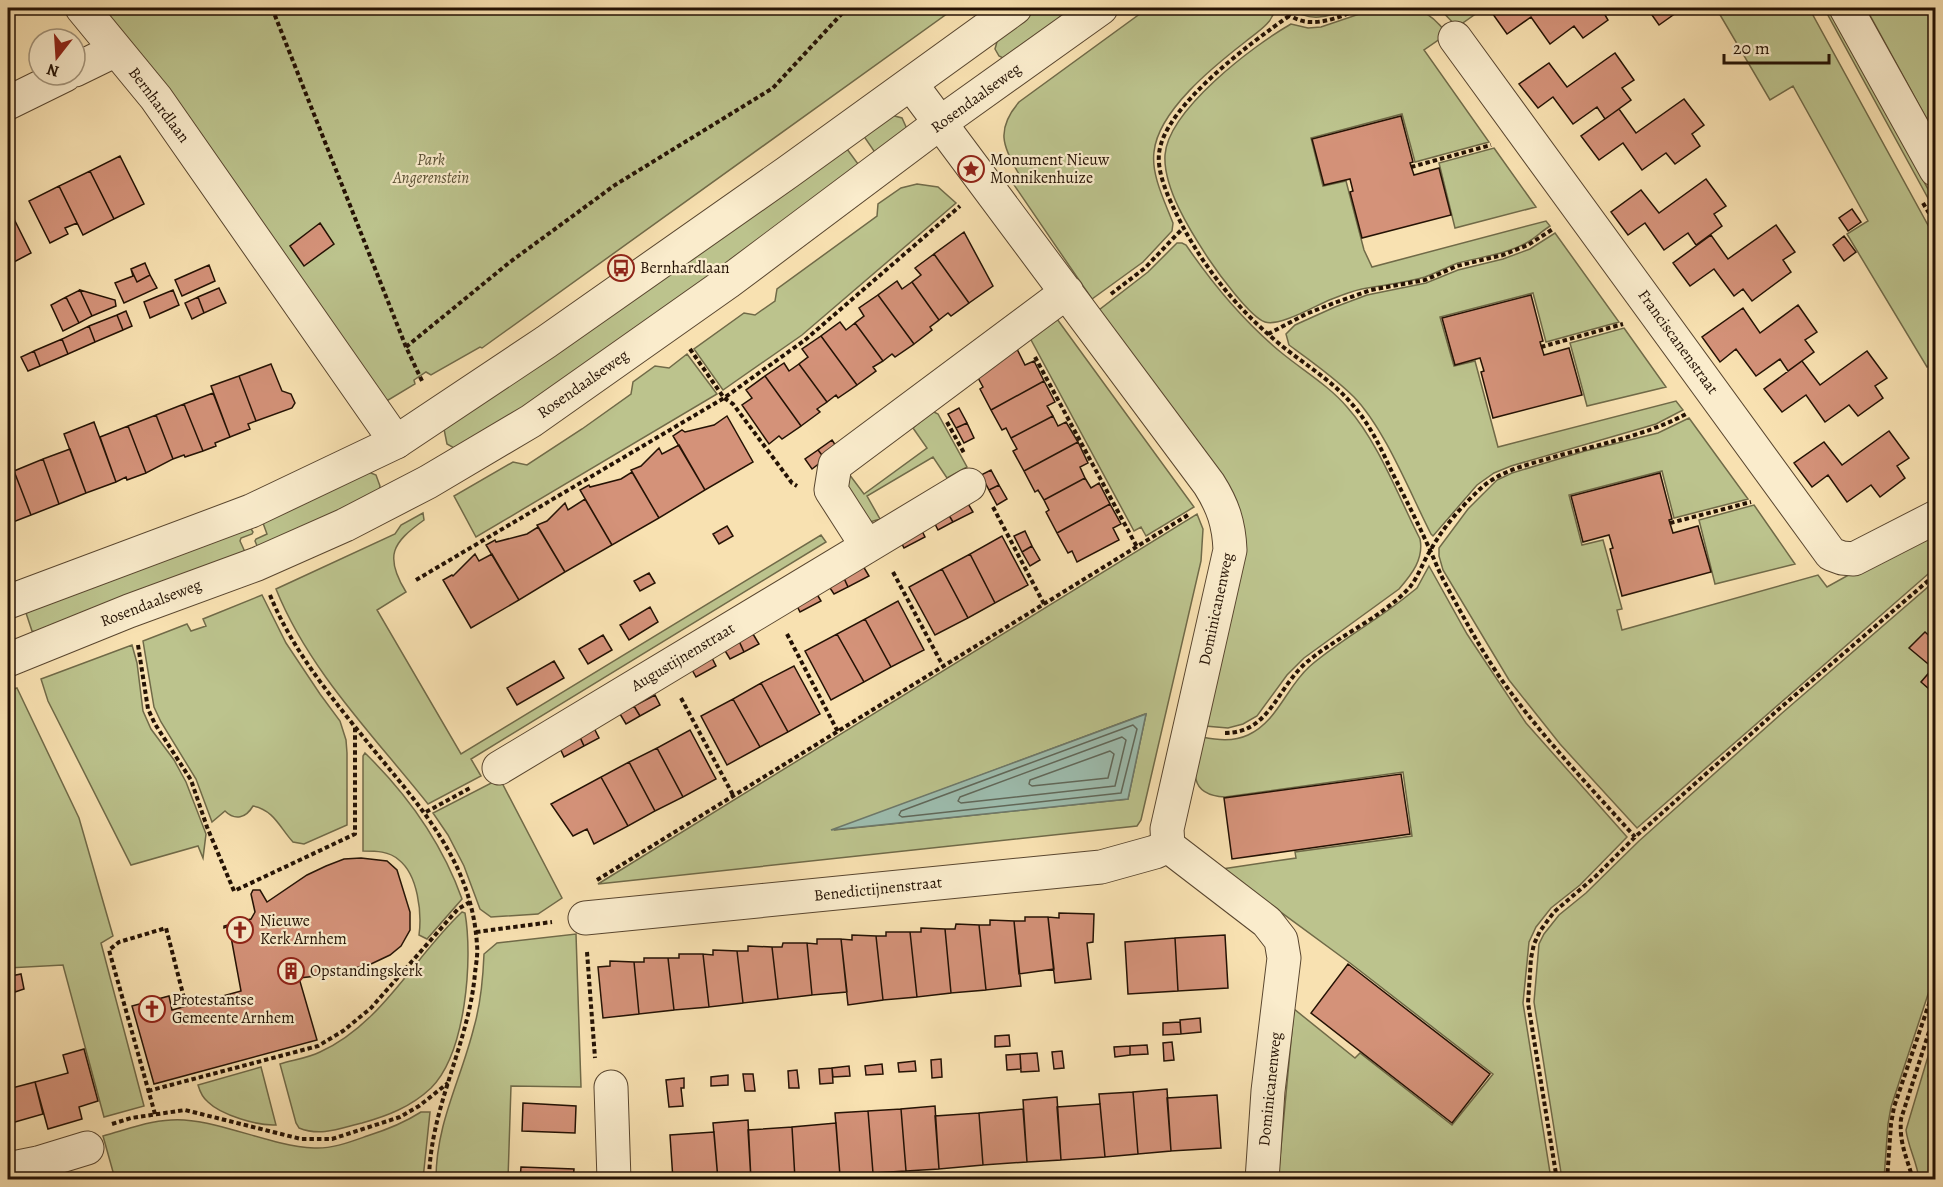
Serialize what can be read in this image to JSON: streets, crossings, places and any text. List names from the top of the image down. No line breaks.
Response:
{"streets":{"street":["Rosendaalseweg","Bernhardlaan","Franciscanenstraat","Dominicanenweg","Augustijnenstraat","Benedictijnenstraat"]},"crossings":[["Rosendaalseweg","Bernhardlaan"],["Rosendaalseweg","Dominicanenweg"],["Dominicanenweg","Benedictijnenstraat"]],"parks":["Park Angerenstein"],"places":{"place":["Monument Nieuw Monnikenhuize"],"bus stop":["Bernhardlaan"],"church":["Nieuwe Kerk Arnhem","Protestantse Gemeente Arnhem"],"building":["Opstandingskerk"]},"scale_bar":"20 m","north":"bottom"}
